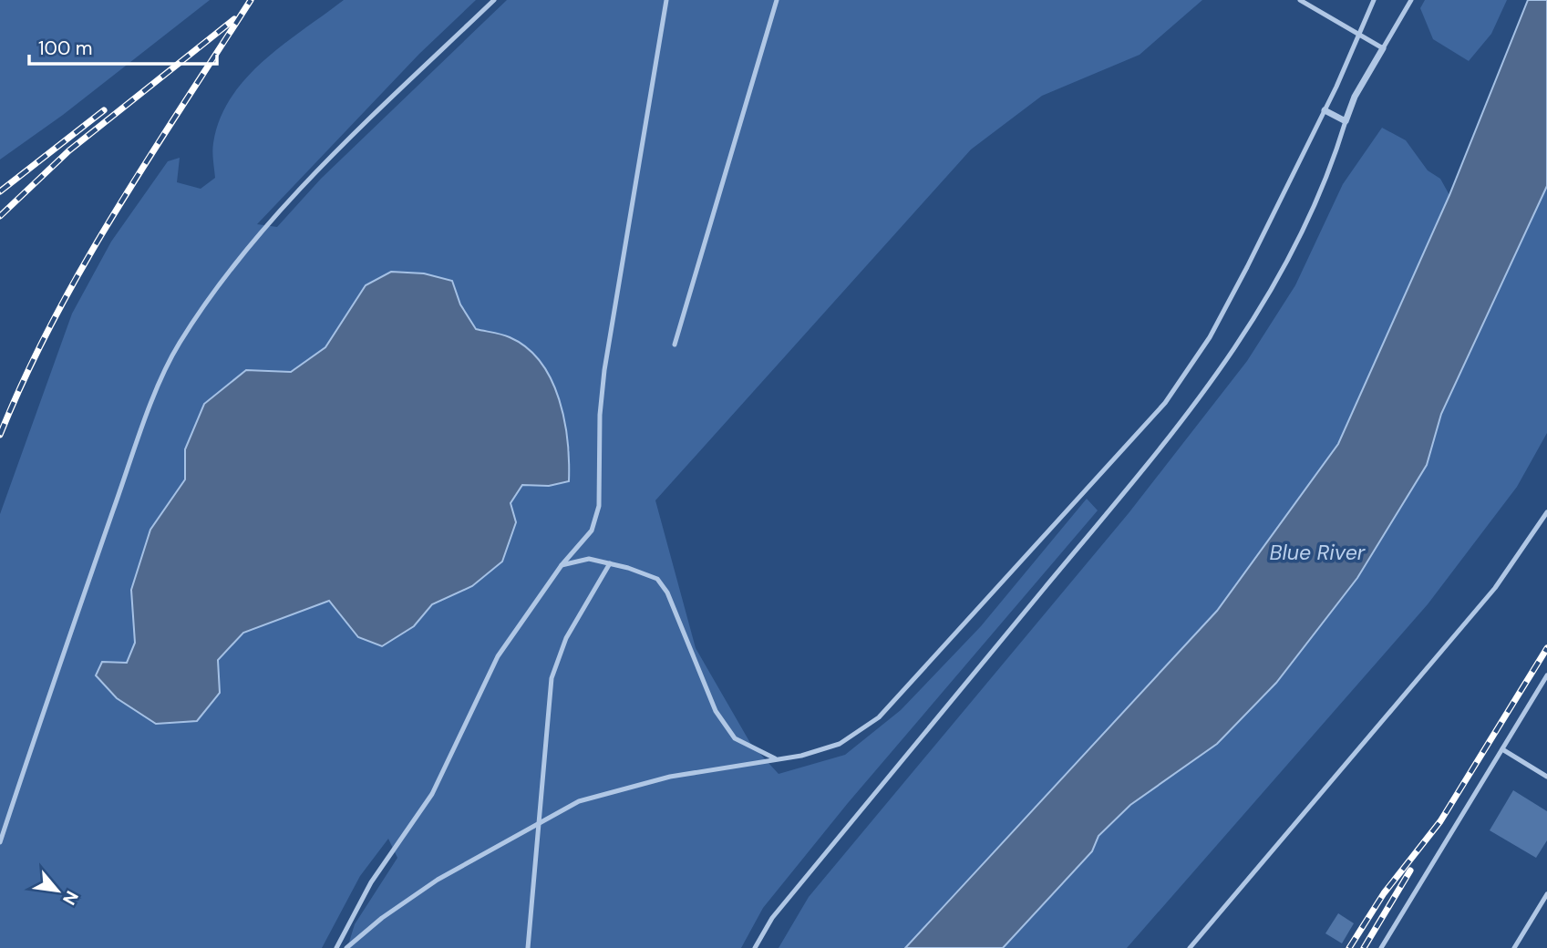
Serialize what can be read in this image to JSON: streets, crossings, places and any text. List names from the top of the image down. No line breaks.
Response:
{"water":["Blue River"],"scale_bar":"100 m","north":"bottom right"}
